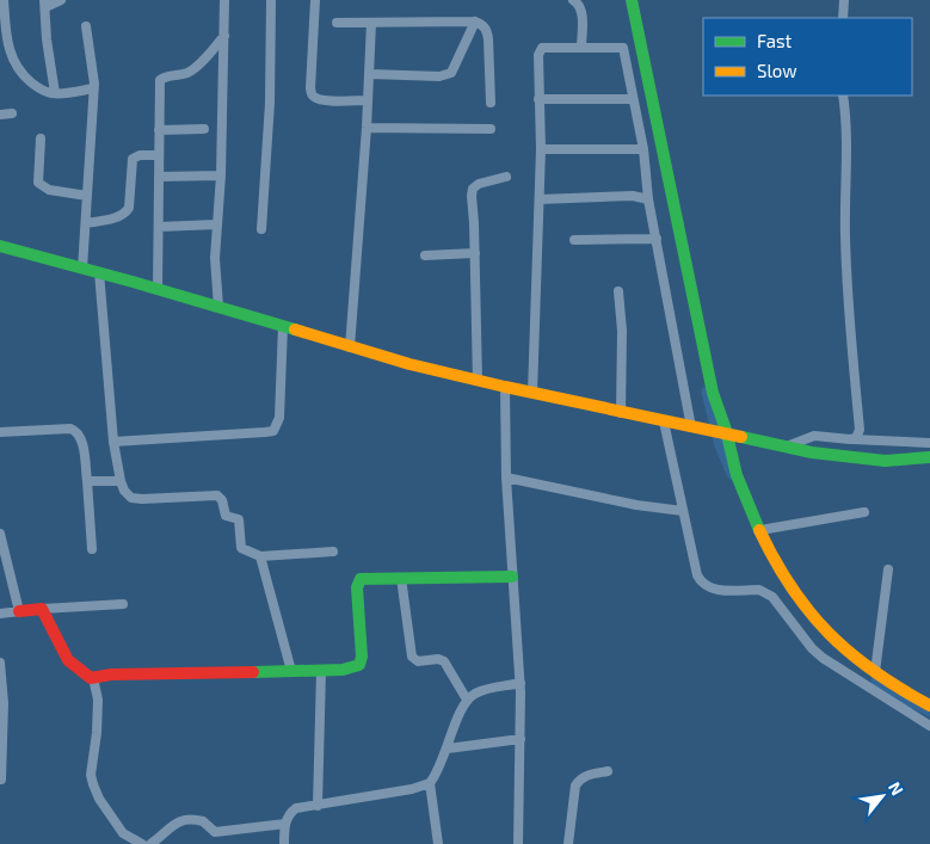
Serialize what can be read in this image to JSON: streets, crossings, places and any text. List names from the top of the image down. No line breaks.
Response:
{"legend":["Fast","Slow"],"north":"top right"}
